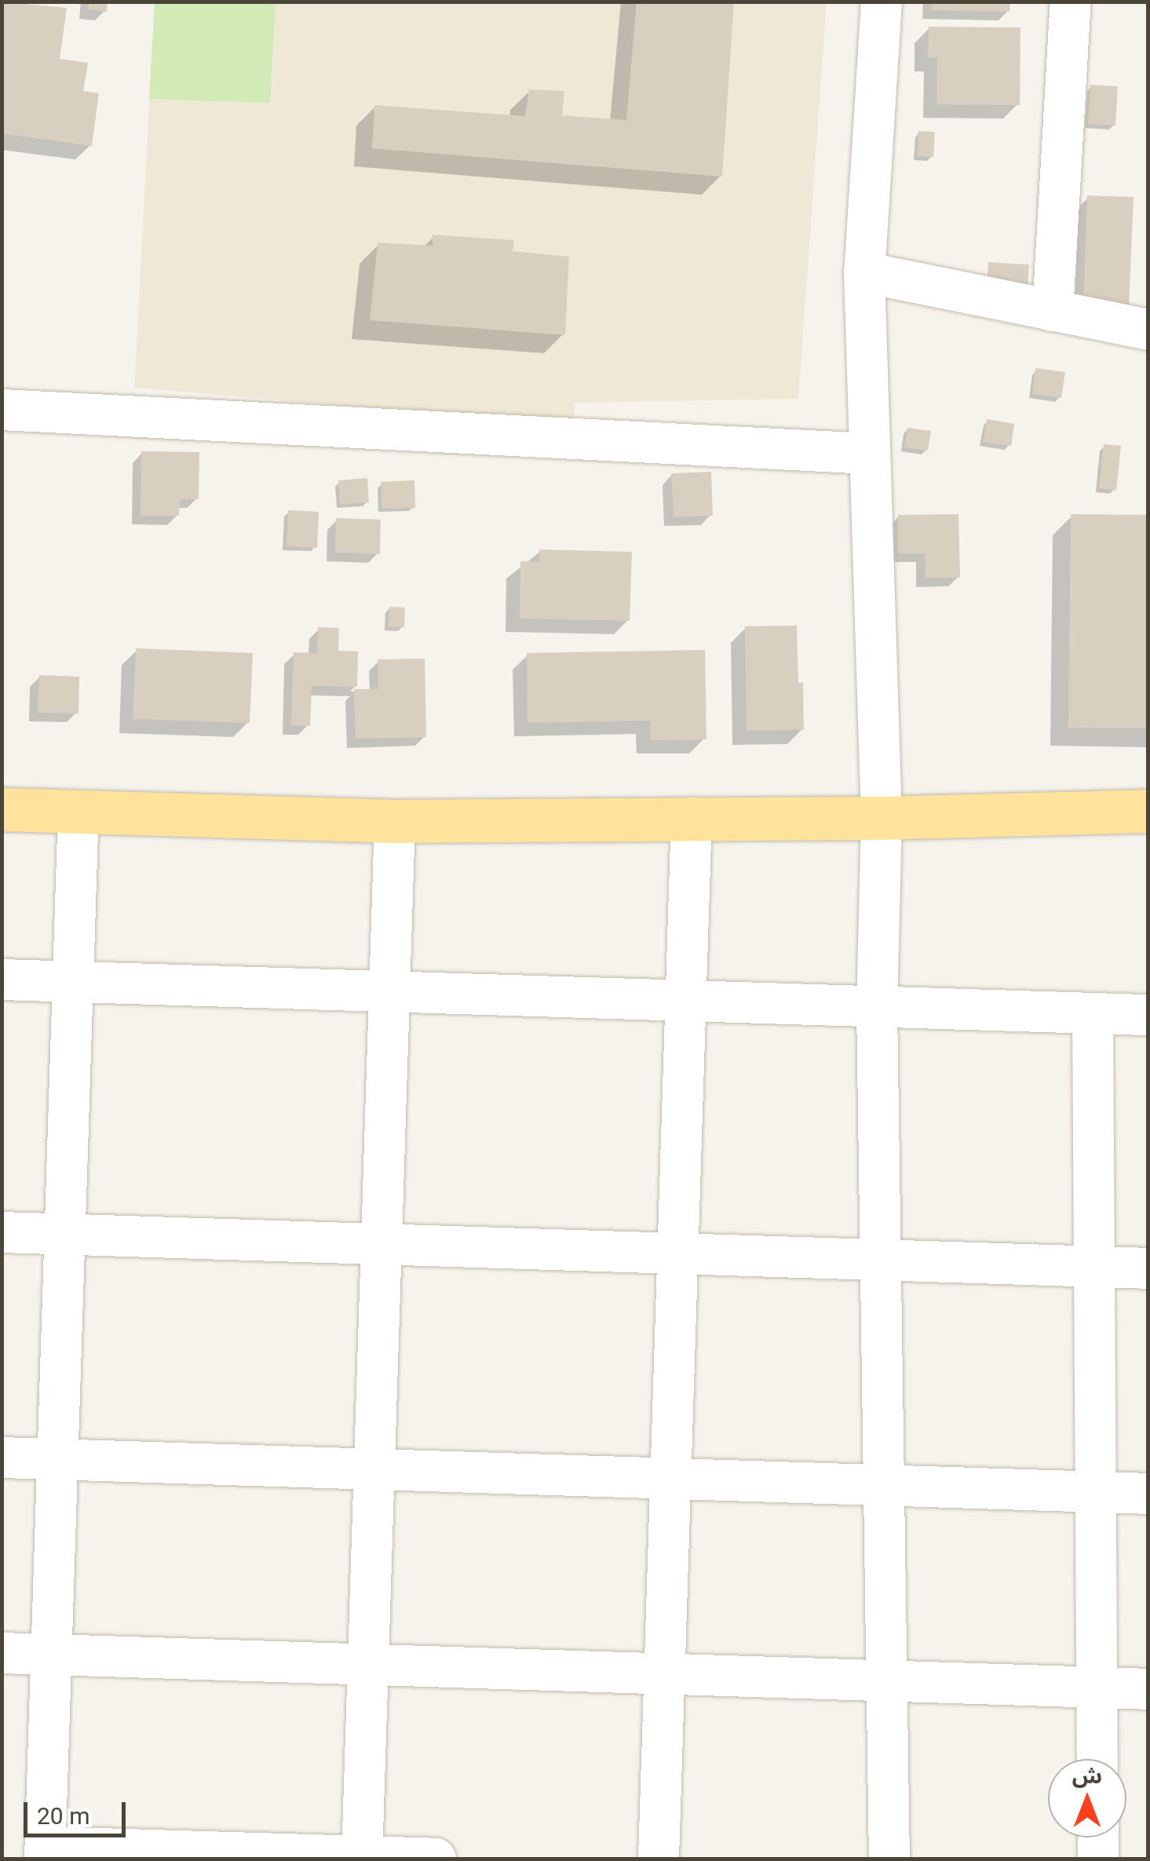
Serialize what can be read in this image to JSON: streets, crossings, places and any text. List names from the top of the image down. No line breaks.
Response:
{"scale_bar":"20 m","north":"top"}
